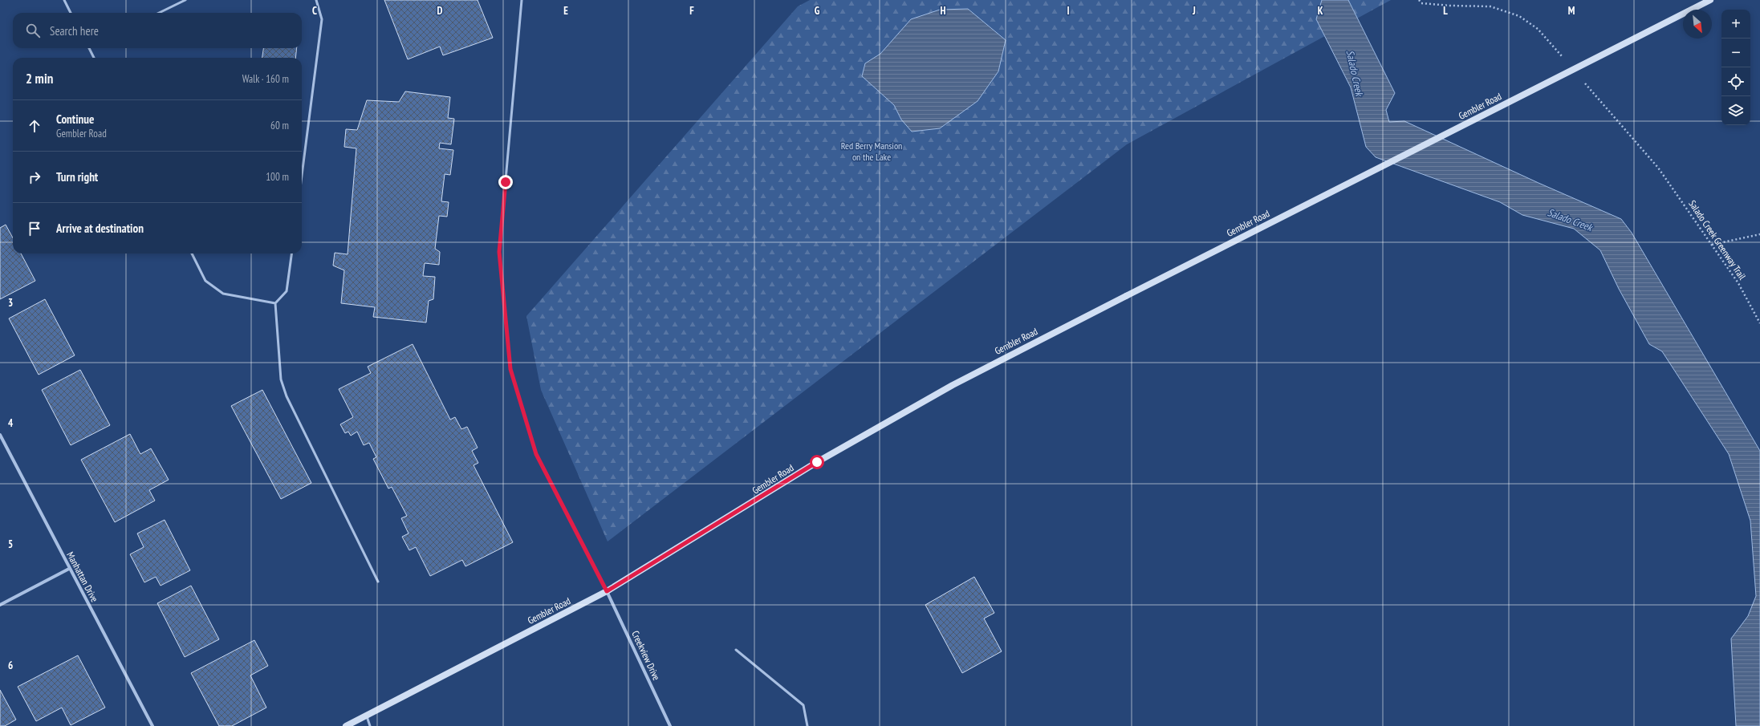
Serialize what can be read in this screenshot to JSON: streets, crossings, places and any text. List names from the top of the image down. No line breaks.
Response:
{"streets":{"main road":["Gembler Road"],"street":["Manhattan Drive","Creekview Drive"],"path":["Salado Creek Greenway Trail"]},"crossings":[["Gembler Road","Creekview Drive"]],"water":["Salado Creek"],"parks":["Red Berry Mansion on the Lake"],"north":"bottom right","page":{"map_buttons":["+","−"],"search":"Search here","heading":["2 min","Walk · 160 m"],"list":[["Continue","Gembler Road","60 m"],["Turn right","100 m"],"Arrive at destination"]},"grid":{"columns":["C","D","E","F","G","H","I","J","K","L","M"],"rows":["3","4","5","6"]}}
